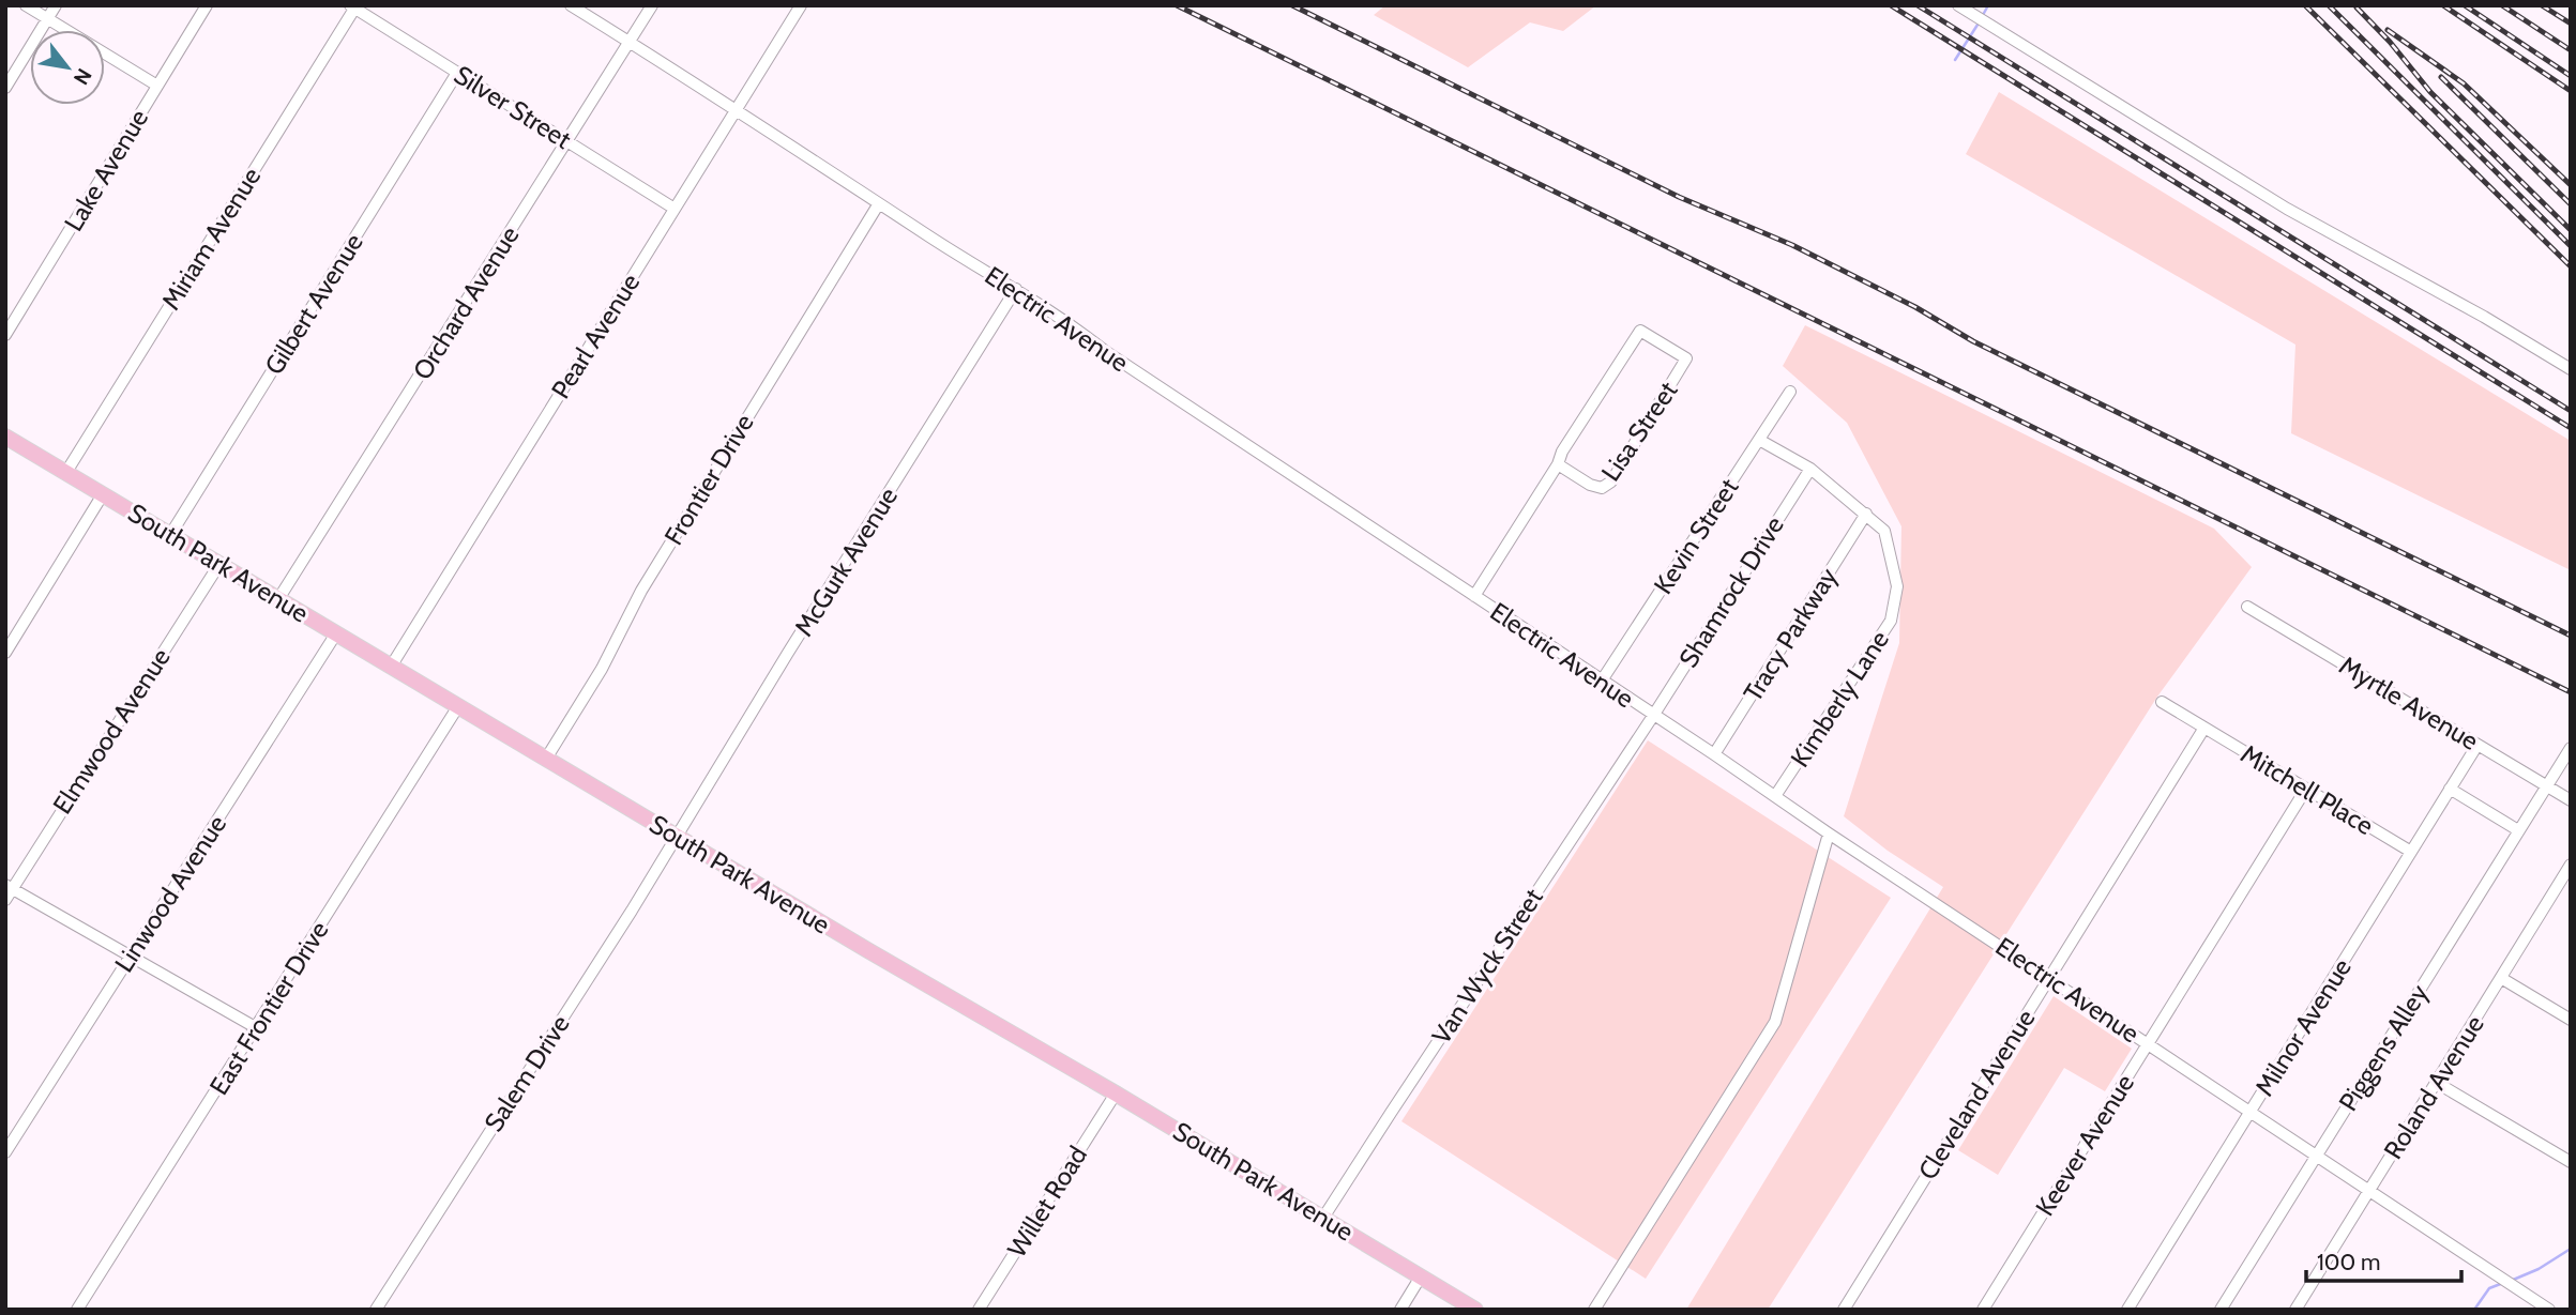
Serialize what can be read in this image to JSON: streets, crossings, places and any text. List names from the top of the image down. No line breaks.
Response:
{"streets":{"main road":["South Park Avenue"],"street":["Silver Street","Lake Avenue","Miriam Avenue","Orchard Avenue","Gilbert Avenue","Electric Avenue","Pearl Avenue","Lisa Street","Frontier Drive","Kevin Street","McGurk Avenue","Shamrock Drive","Tracy Parkway","Kimberly Lane","Myrtle Avenue","Elmwood Avenue","Mitchell Place","Linwood Avenue","Van Wyck Street","East Frontier Drive","Milnor Avenue","Piggens Alley","Salem Drive","Roland Avenue","Cleveland Avenue","Keever Avenue","Willet Road"]},"crossings":[["Silver Street","Miriam Avenue"],["Silver Street","Orchard Avenue"],["Silver Street","Gilbert Avenue"],["Silver Street","Pearl Avenue"],["Miriam Avenue","South Park Avenue"],["Orchard Avenue","Electric Avenue"],["Orchard Avenue","South Park Avenue"],["Gilbert Avenue","South Park Avenue"],["Electric Avenue","Pearl Avenue"],["Electric Avenue","Frontier Drive"],["Electric Avenue","Kevin Street"],["Electric Avenue","McGurk Avenue"],["Electric Avenue","Shamrock Drive"],["Electric Avenue","Tracy Parkway"],["Electric Avenue","Kimberly Lane"],["Electric Avenue","Van Wyck Street"],["Electric Avenue","Milnor Avenue"],["Electric Avenue","Piggens Alley"],["Electric Avenue","Roland Avenue"],["Electric Avenue","Cleveland Avenue"],["Electric Avenue","Keever Avenue"],["Pearl Avenue","South Park Avenue"],["Frontier Drive","South Park Avenue"],["Kevin Street","Kimberly Lane"],["McGurk Avenue","South Park Avenue"],["McGurk Avenue","Salem Drive"],["South Park Avenue","Elmwood Avenue"],["South Park Avenue","Linwood Avenue"],["South Park Avenue","Van Wyck Street"],["South Park Avenue","East Frontier Drive"],["South Park Avenue","Salem Drive"],["South Park Avenue","Willet Road"],["Shamrock Drive","Kimberly Lane"],["Shamrock Drive","Van Wyck Street"],["Tracy Parkway","Kimberly Lane"],["Myrtle Avenue","Milnor Avenue"],["Myrtle Avenue","Piggens Alley"],["Mitchell Place","Milnor Avenue"],["Mitchell Place","Cleveland Avenue"],["Mitchell Place","Keever Avenue"]],"scale_bar":"100 m","north":"bottom right"}
